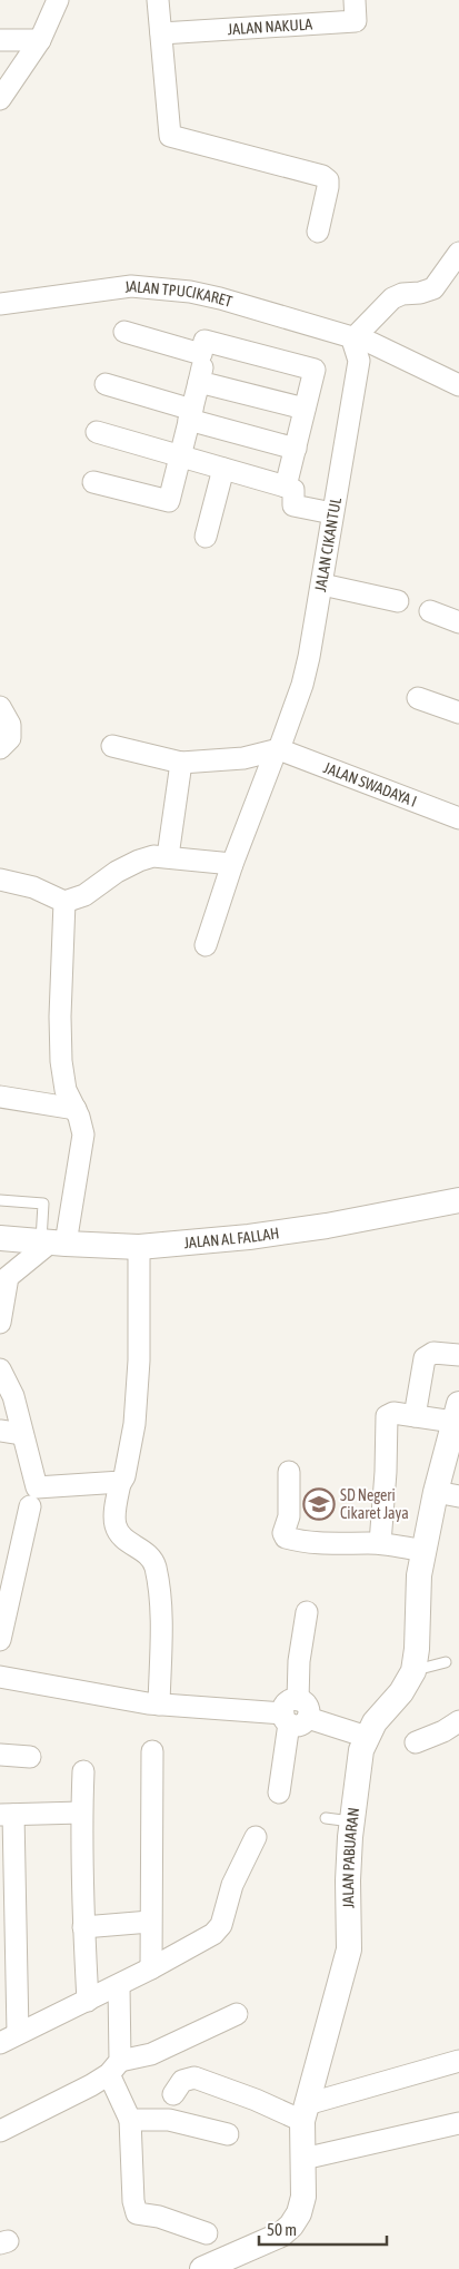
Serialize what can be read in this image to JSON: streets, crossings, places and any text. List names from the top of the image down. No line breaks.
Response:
{"streets":{"street":["JALAN NAKULA","JALAN TPUCIKARET","JALAN CIKANTUL","JALAN SWADAYA I","JALAN AL FALLAH","JALAN PABUARAN"]},"crossings":[["JALAN TPUCIKARET","JALAN CIKANTUL"],["JALAN CIKANTUL","JALAN SWADAYA I"]],"places":{"school or university":["SD Negeri Cikaret Jaya"]},"scale_bar":"50 m"}
